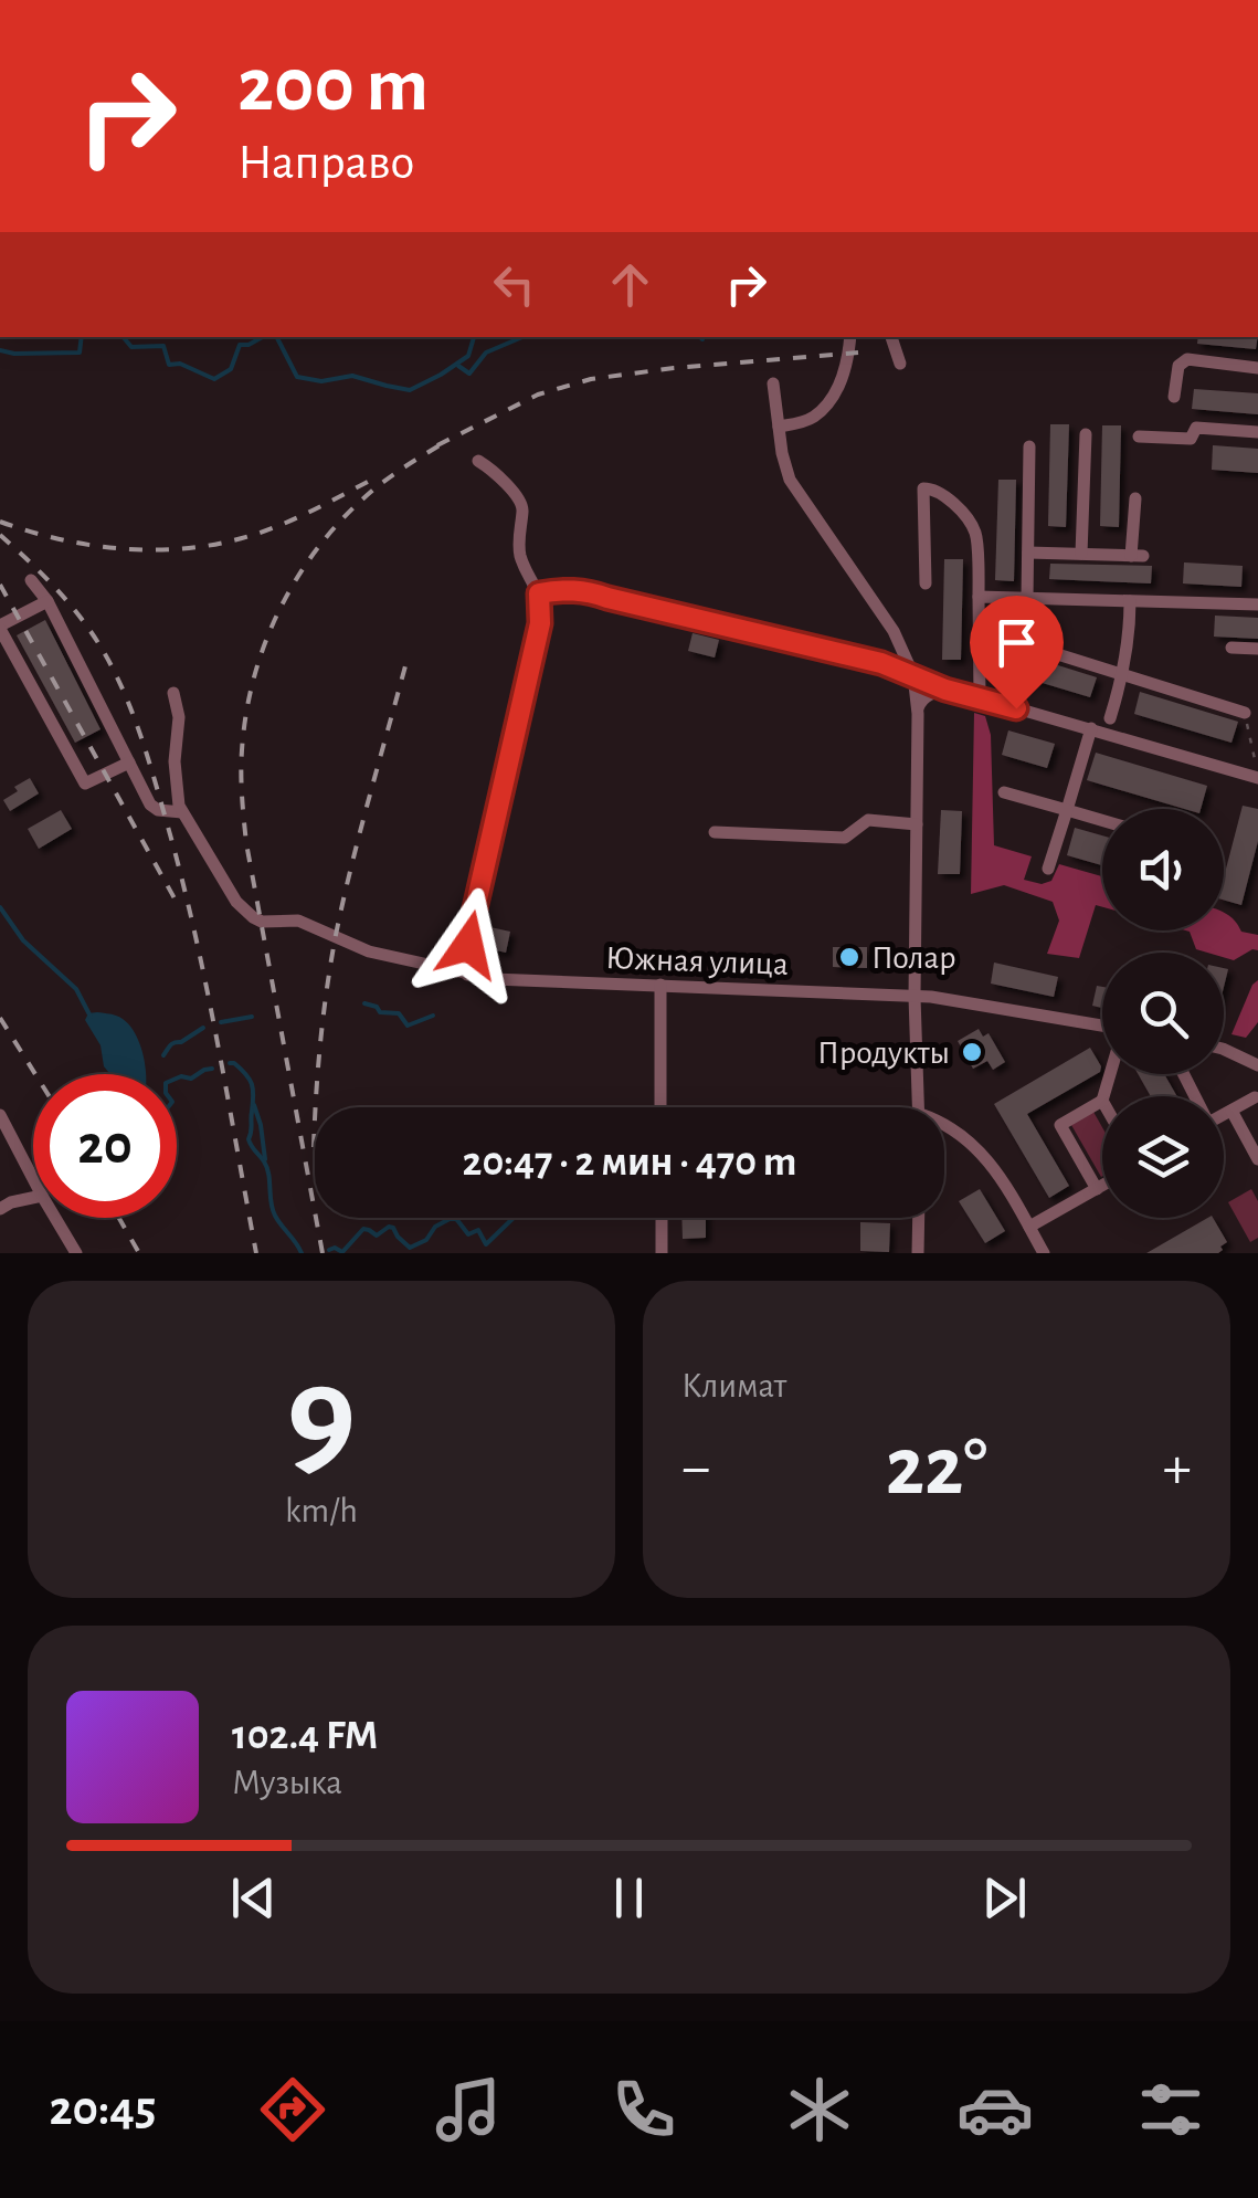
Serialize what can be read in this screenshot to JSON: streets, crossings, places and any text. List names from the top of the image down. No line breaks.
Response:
{"streets":{"street":["Южная улица"]},"places":["Полар","Продукты"],"page":{"turn":["200 m","Направо"],"limit":"20","trip":"20:47 · 2 мин · 470 m","tile":[["9","km/h"],"Климат"],"heat":["−","22°","+"],"song":["102.4 FM","Музыка"],"tabs":"20:45"}}
